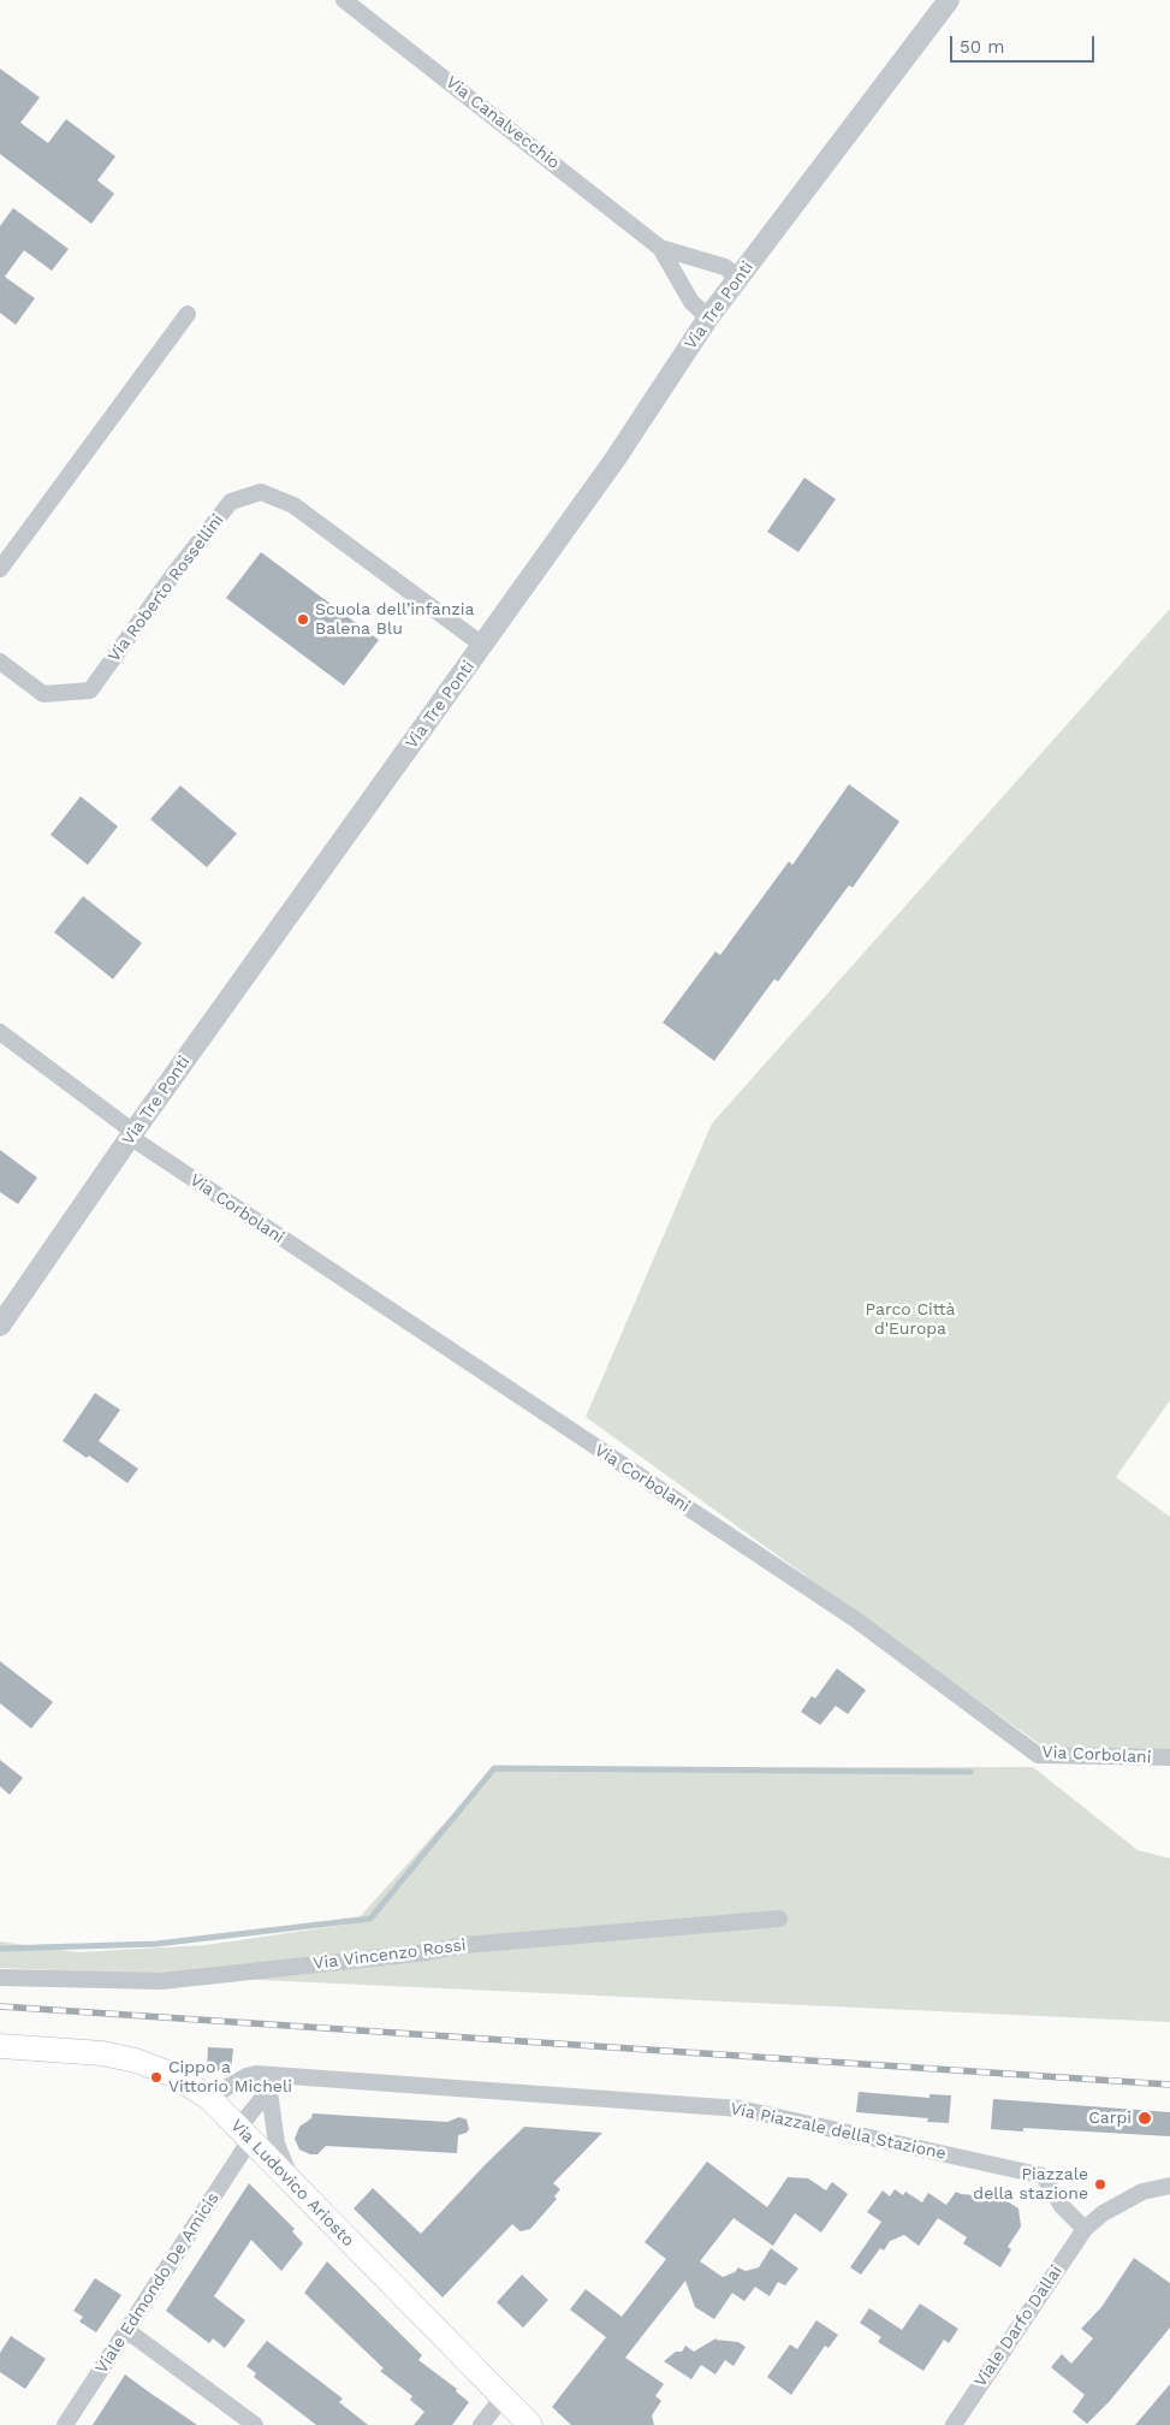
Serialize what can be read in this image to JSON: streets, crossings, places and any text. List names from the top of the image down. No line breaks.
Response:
{"streets":{"main road":["Via Ludovico Ariosto"],"street":["Via Canalvecchio","Via Tre Ponti","Via Roberto Rossellini","Via Corbolani","Via Vincenzo Rossi","Via Piazzale della Stazione","Viale Edmondo De Amicis","Viale Darfo Dallai"]},"crossings":[["Via Canalvecchio","Via Tre Ponti"],["Via Tre Ponti","Via Roberto Rossellini"],["Via Tre Ponti","Via Corbolani"],["Via Piazzale della Stazione","Via Ludovico Ariosto"],["Via Piazzale della Stazione","Viale Edmondo De Amicis"],["Via Piazzale della Stazione","Viale Darfo Dallai"],["Via Ludovico Ariosto","Viale Edmondo De Amicis"]],"parks":["Parco Città d'Europa"],"places":["Scuola dell’infanzia Balena Blu","Cippo a Vittorio Micheli","Carpi","Piazzale della stazione"],"scale_bar":"50 m"}
